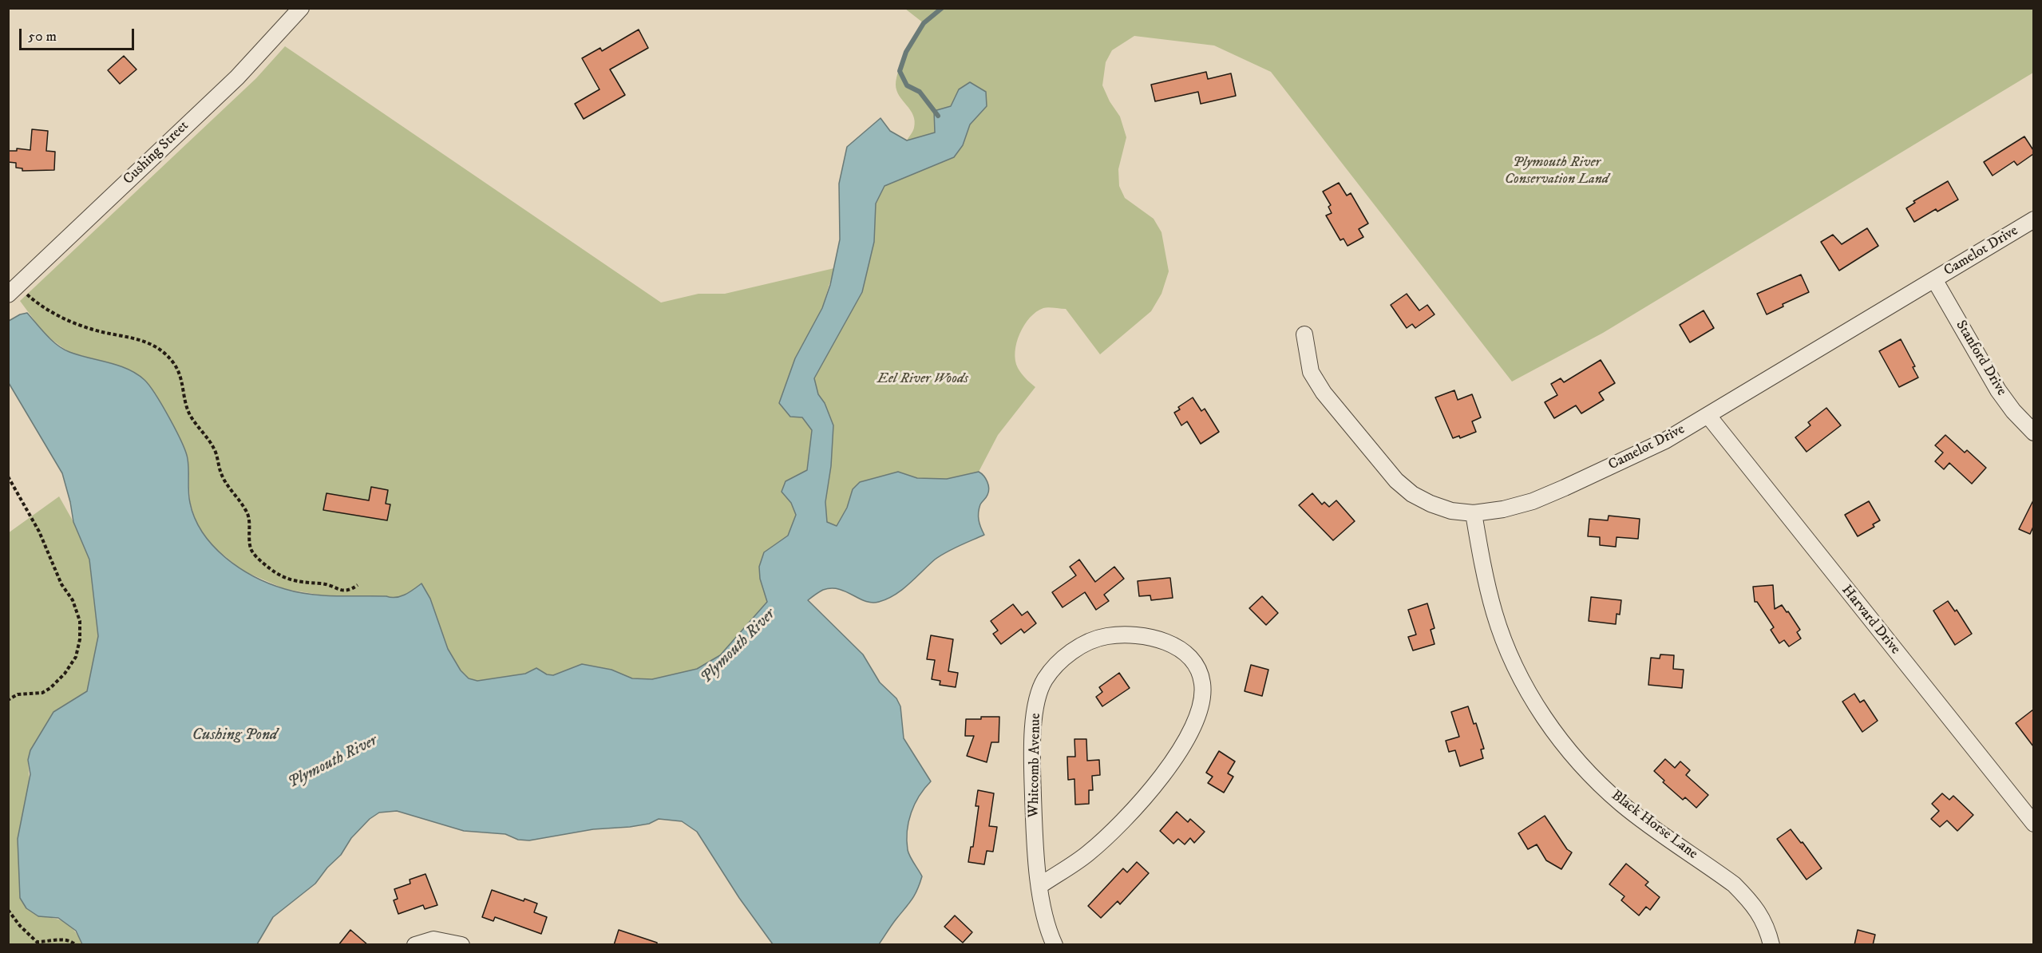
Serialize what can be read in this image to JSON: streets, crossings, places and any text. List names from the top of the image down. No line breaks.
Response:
{"streets":{"street":["Cushing Street","Camelot Drive","Stanford Drive","Harvard Drive","Whitcomb Avenue","Black Horse Lane"]},"crossings":[["Camelot Drive","Stanford Drive"],["Camelot Drive","Harvard Drive"],["Camelot Drive","Black Horse Lane"]],"water":["Plymouth River","Cushing Pond"],"parks":["Plymouth River Conservation Land","Eel River Woods"],"scale_bar":"50 m"}
